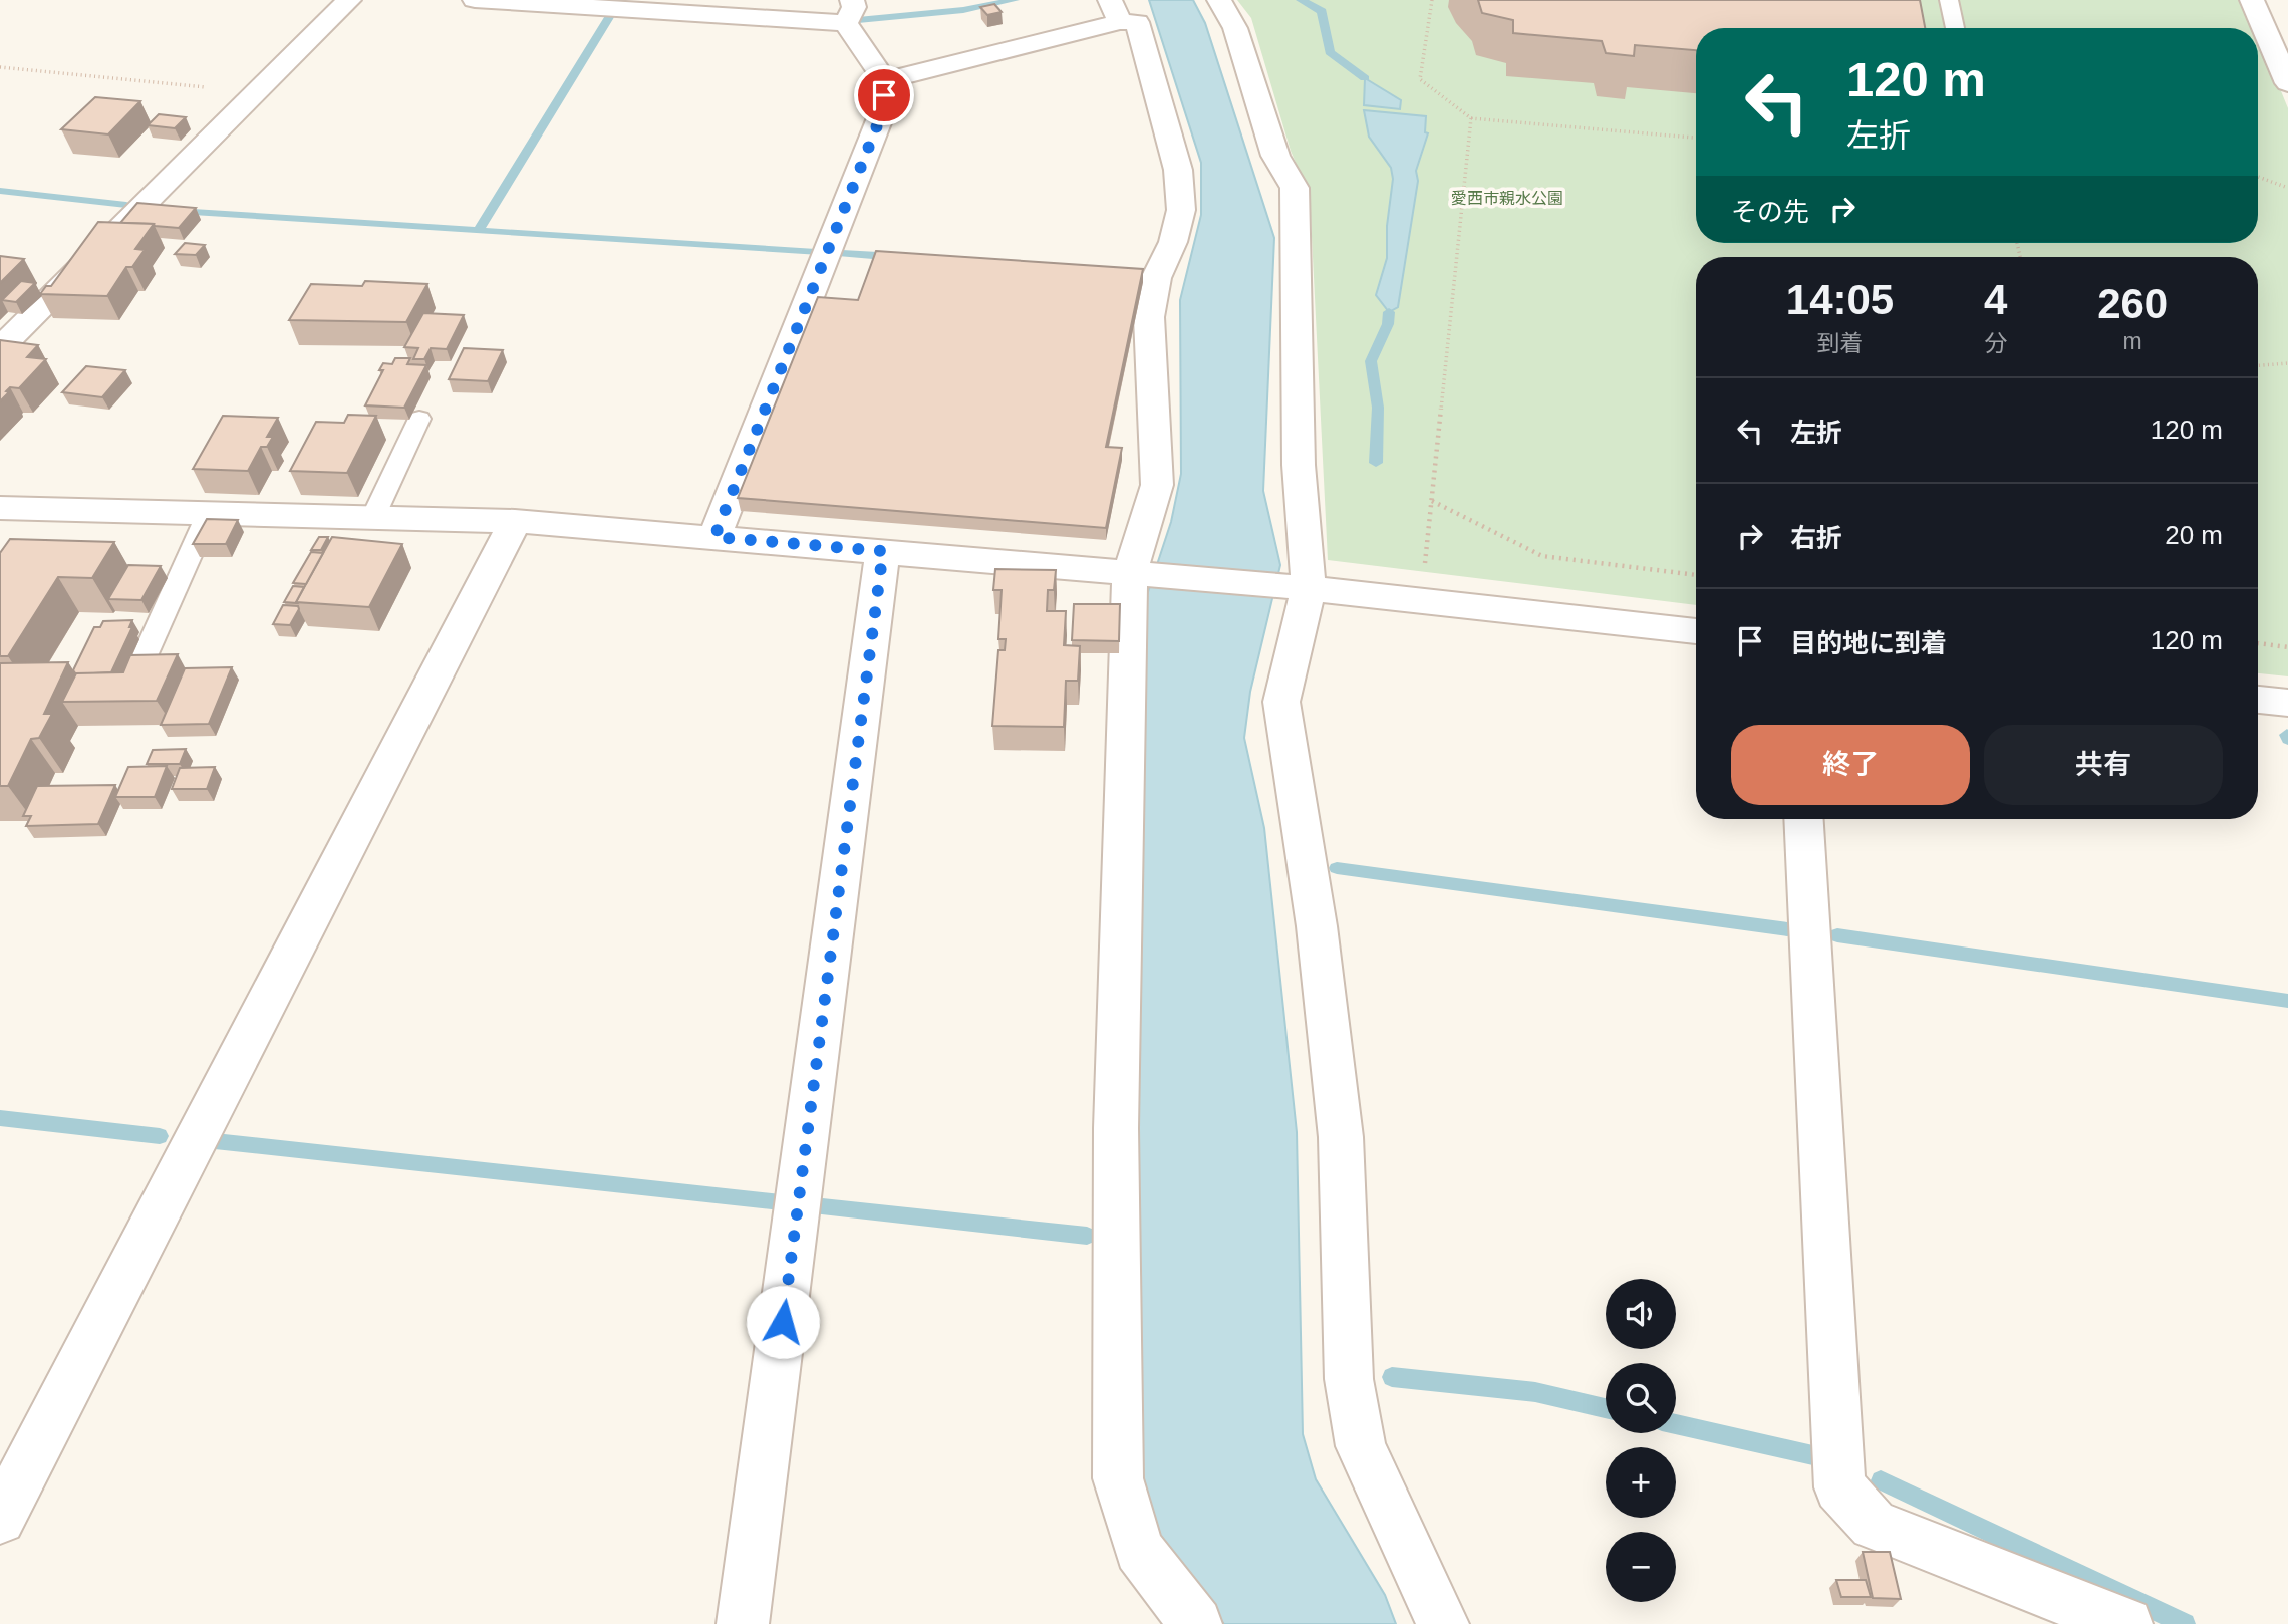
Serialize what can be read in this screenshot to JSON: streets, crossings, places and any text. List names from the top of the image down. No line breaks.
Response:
{"parks":["愛西市親水公園"],"page":{"turn":["120 m","左折"],"then":"その先","eta":["14:05","到着","4","分","260","m"],"list":[{"name":"左折","value":"120 m"},{"name":"右折","value":"20 m"},{"name":"目的地に到着","value":"120 m"}],"buttons":["終了","共有"],"map_buttons":["+","−"]}}
